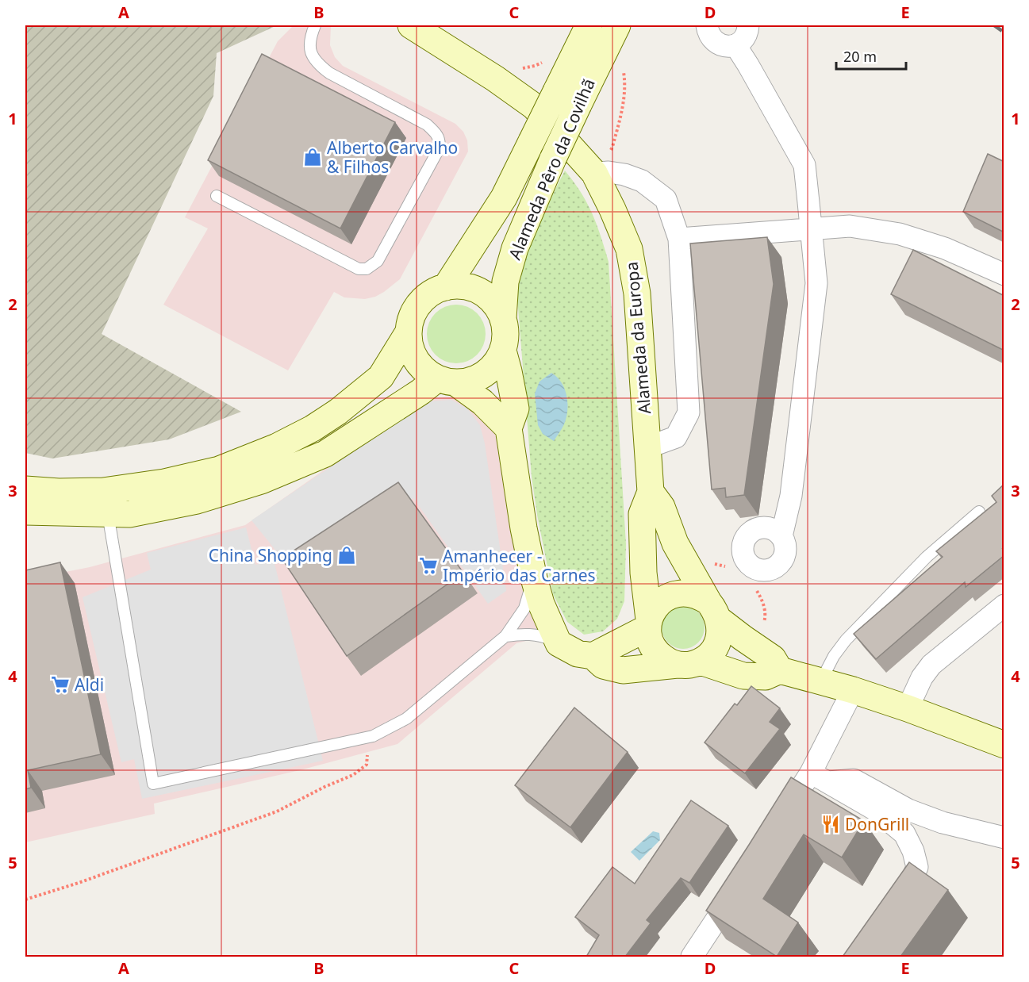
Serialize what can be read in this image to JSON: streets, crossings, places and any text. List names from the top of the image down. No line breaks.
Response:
{"streets":{"main road":["Alameda Pêro da Covilhã","Alameda da Europa"]},"places":{"shop":["Alberto Carvalho & Filhos","China Shopping"],"supermarket":["Amanhecer - Império das Carnes","Aldi"],"restaurant":["DonGrill"]},"scale_bar":"20 m","grid":{"columns":["A","B","C","D","E"],"rows":["1","2","3","4","5"]}}
